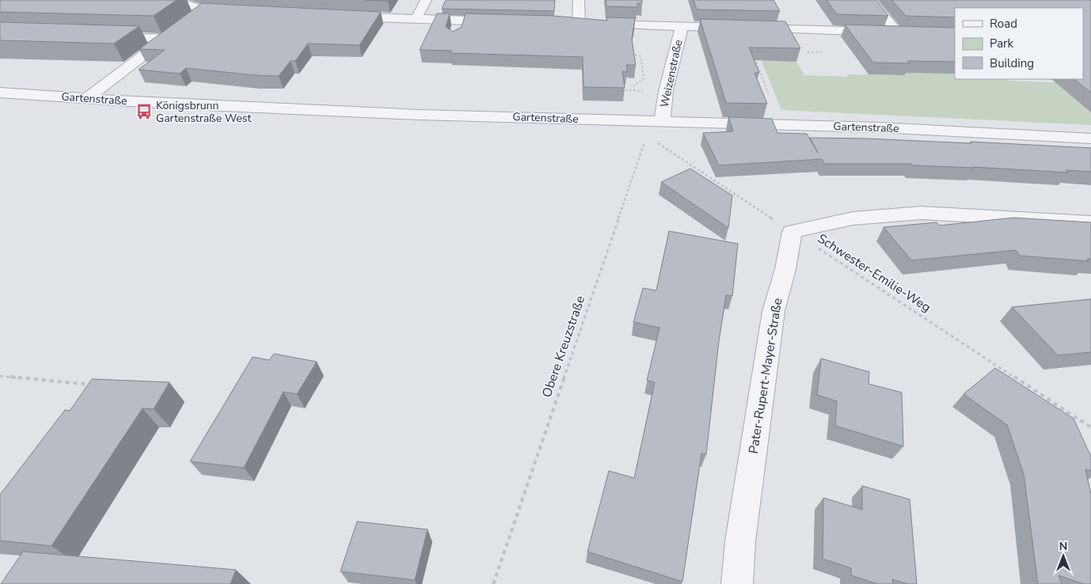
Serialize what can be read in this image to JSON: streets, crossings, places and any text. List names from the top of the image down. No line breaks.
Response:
{"streets":{"street":["Weizenstraße","Gartenstraße","Pater-Rupert-Mayer-Straße"],"path":["Schwester-Emilie-Weg","Obere Kreuzstraße"]},"crossings":[["Weizenstraße","Gartenstraße"],["Schwester-Emilie-Weg","Obere Kreuzstraße"],["Schwester-Emilie-Weg","Pater-Rupert-Mayer-Straße"]],"places":{"bus stop":["Königsbrunn Gartenstraße West"]},"legend":["Road","Park","Building"],"north":"top"}
